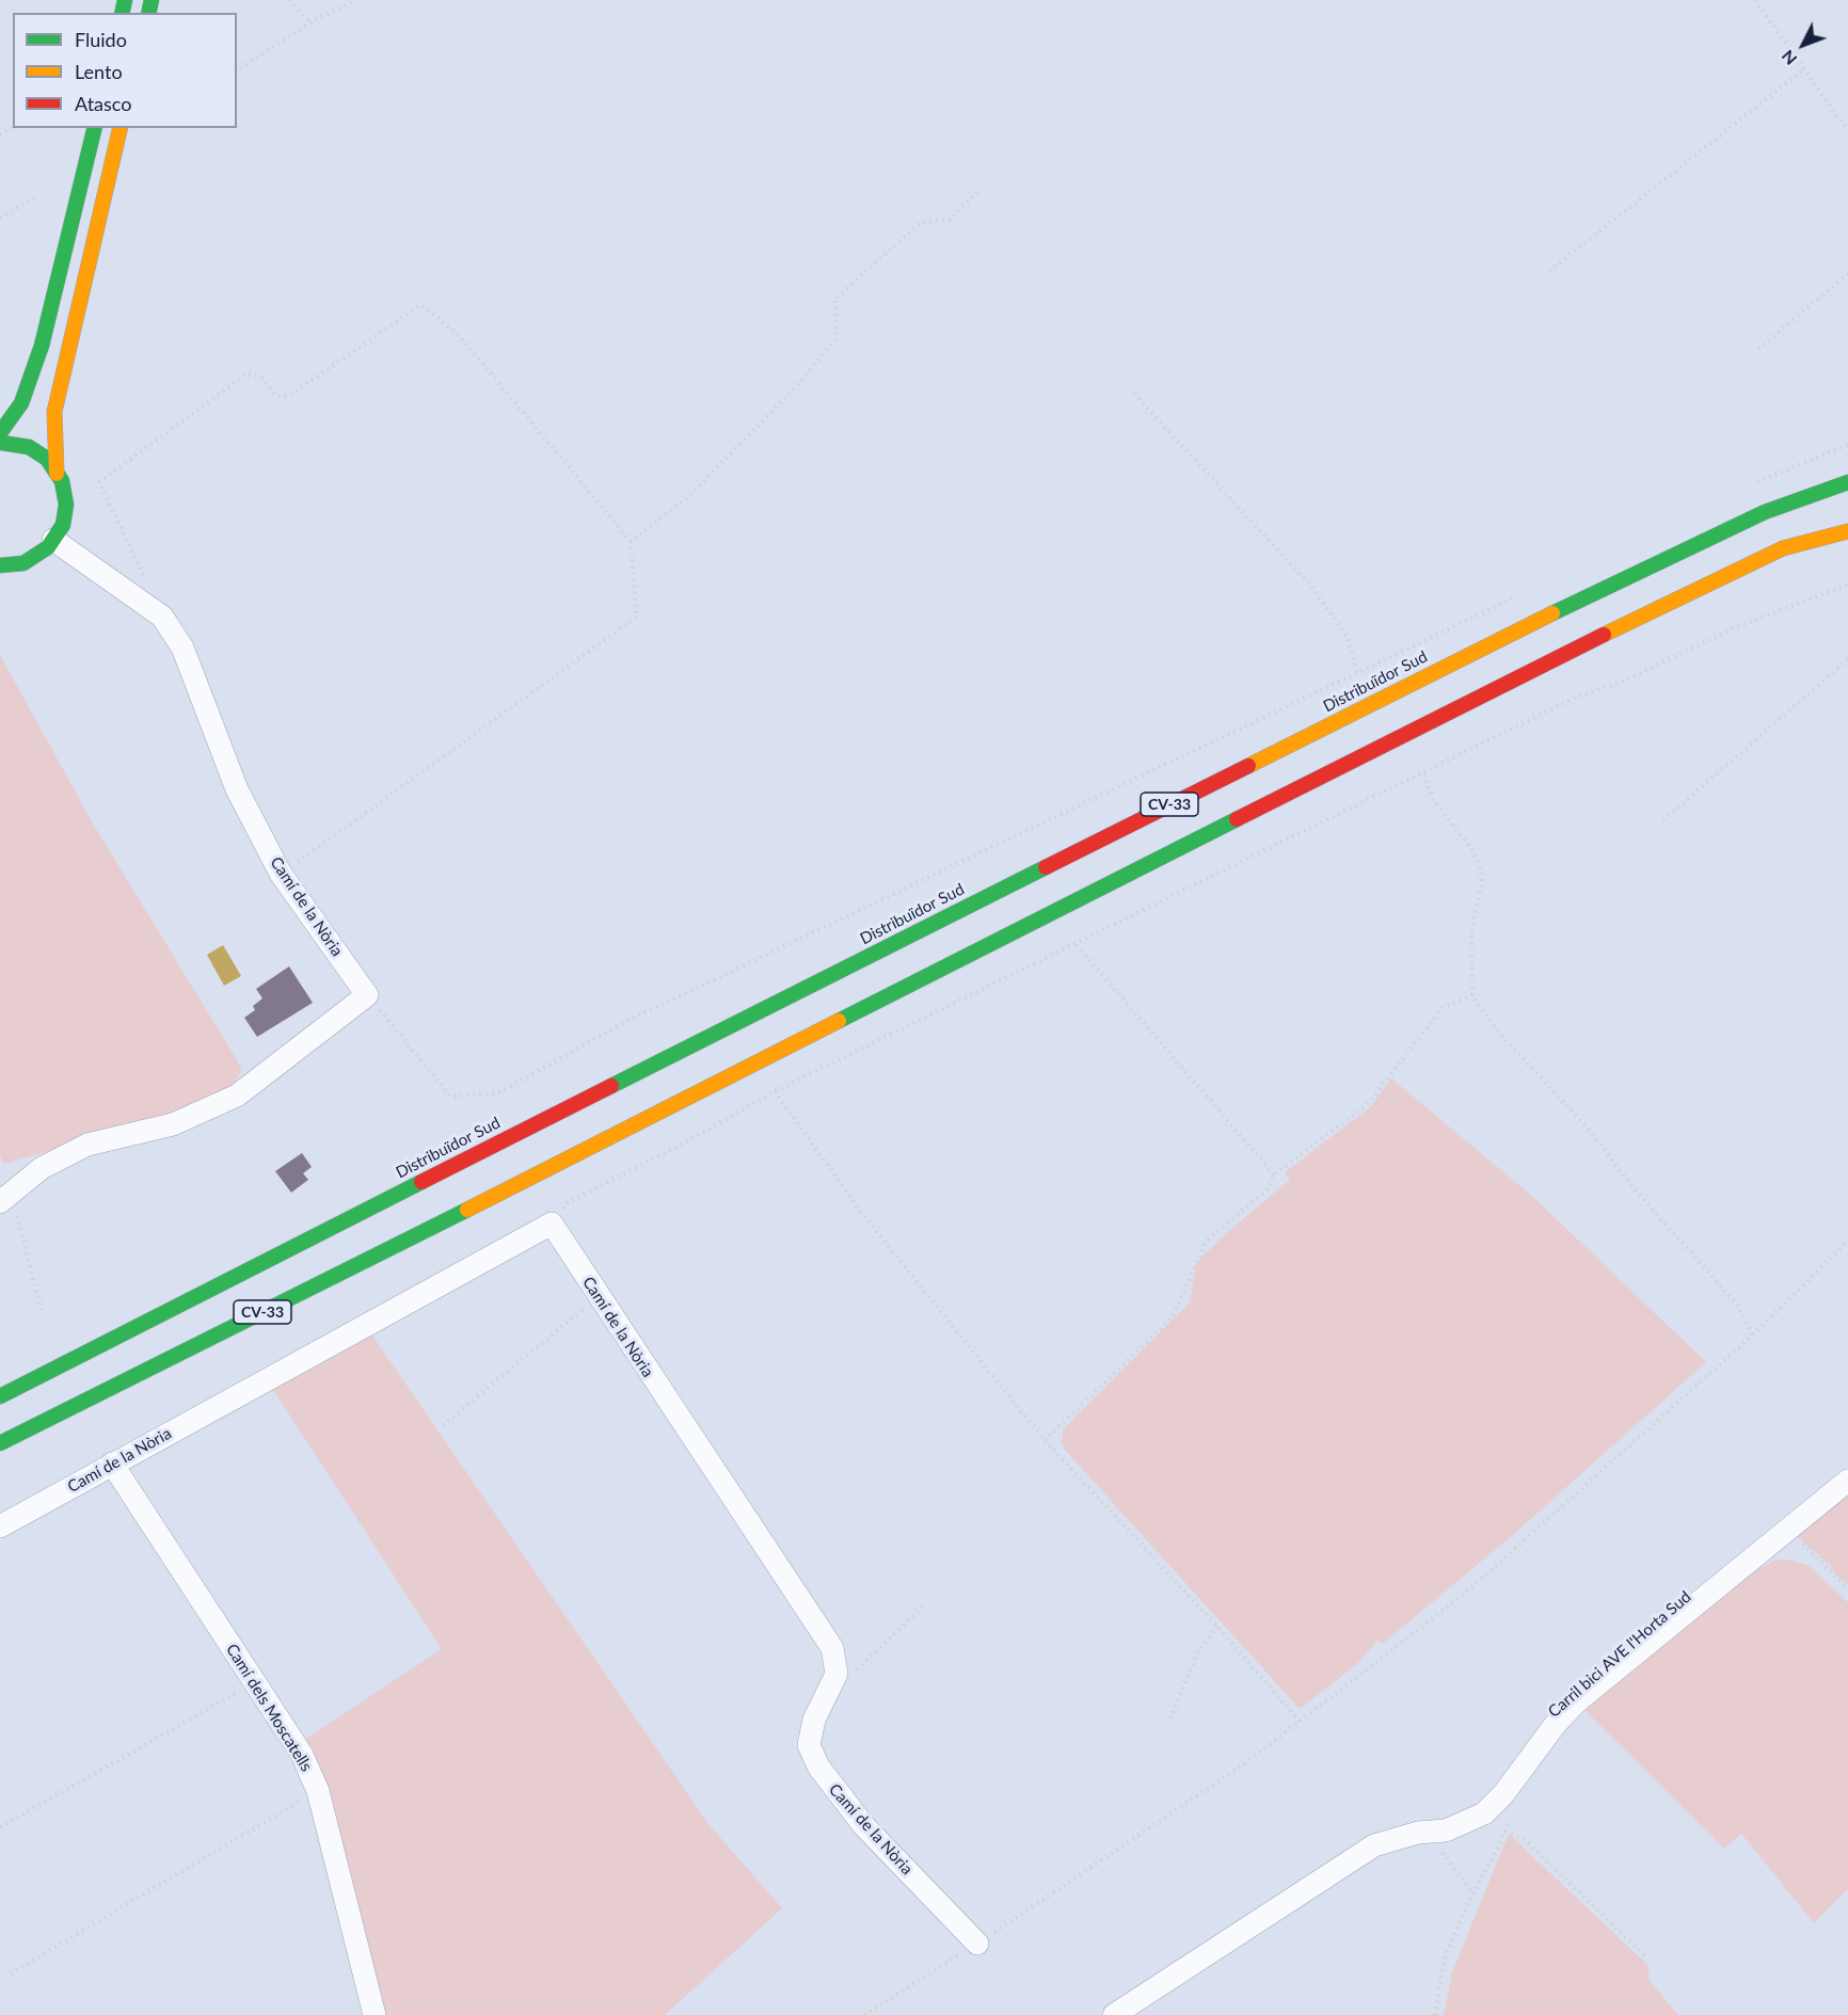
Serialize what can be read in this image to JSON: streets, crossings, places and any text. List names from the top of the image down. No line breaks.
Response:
{"streets":{"main road":["Distribuïdor Sud","CV-33"],"street":["Camí de la Nòria","Camí dels Moscatells"]},"crossings":[["Camí de la Nòria","Camí dels Moscatells"]],"legend":["Fluido","Lento","Atasco"],"north":"bottom left"}
